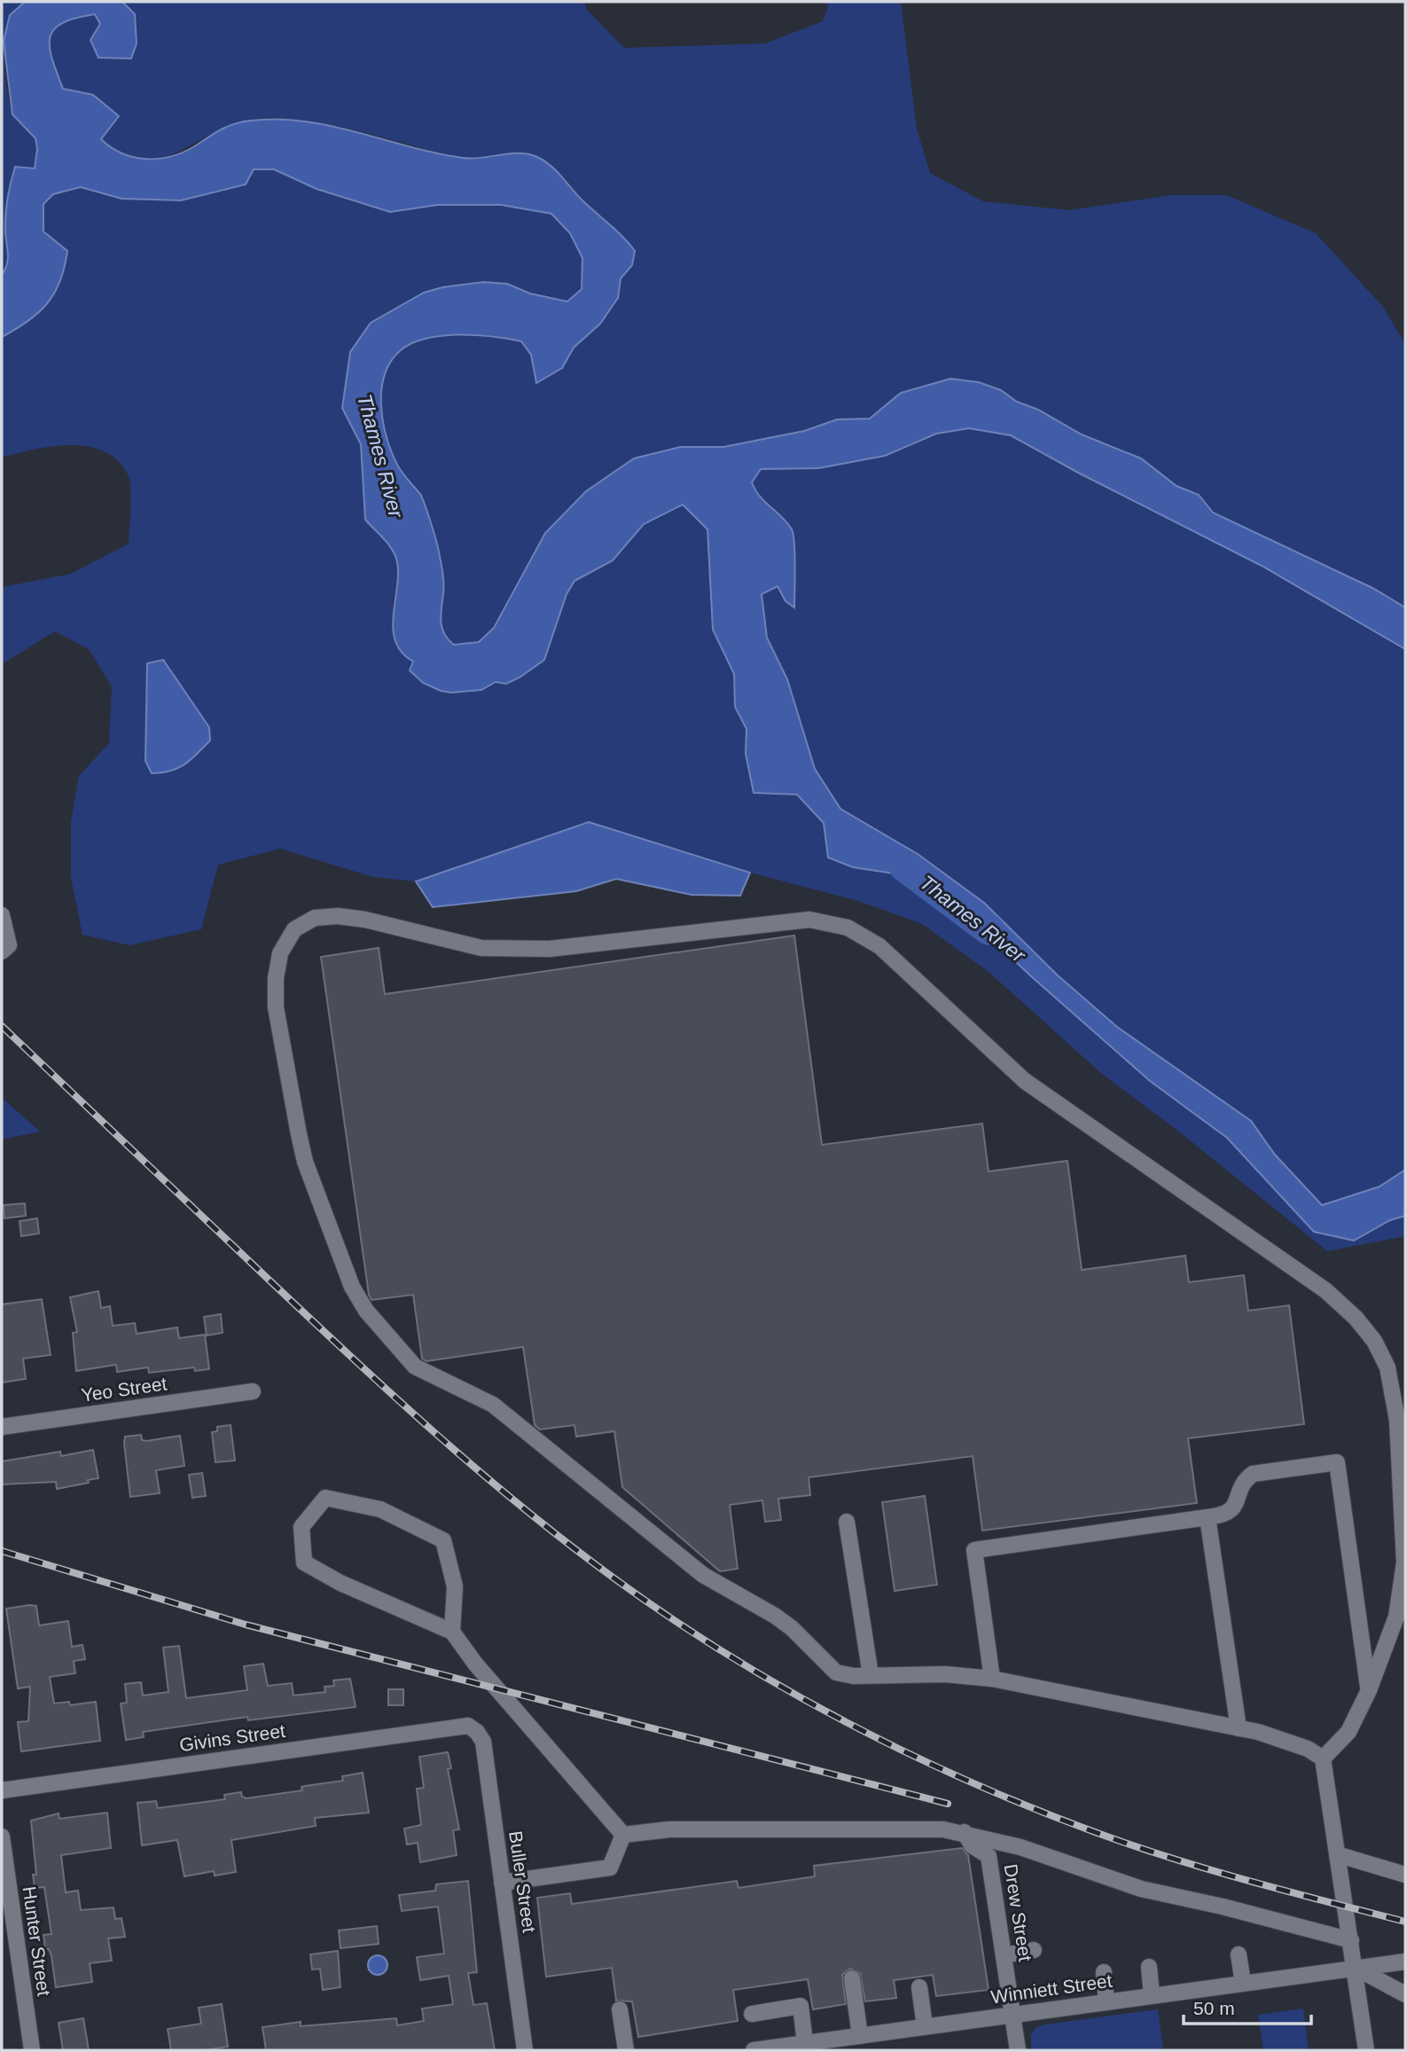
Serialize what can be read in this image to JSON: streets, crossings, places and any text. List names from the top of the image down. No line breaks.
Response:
{"streets":{"street":["Yeo Street","Givins Street","Buller Street","Drew Street","Hunter Street","Winniett Street"]},"crossings":[["Givins Street","Buller Street"],["Drew Street","Winniett Street"]],"water":["Thames River"],"scale_bar":"50 m"}
